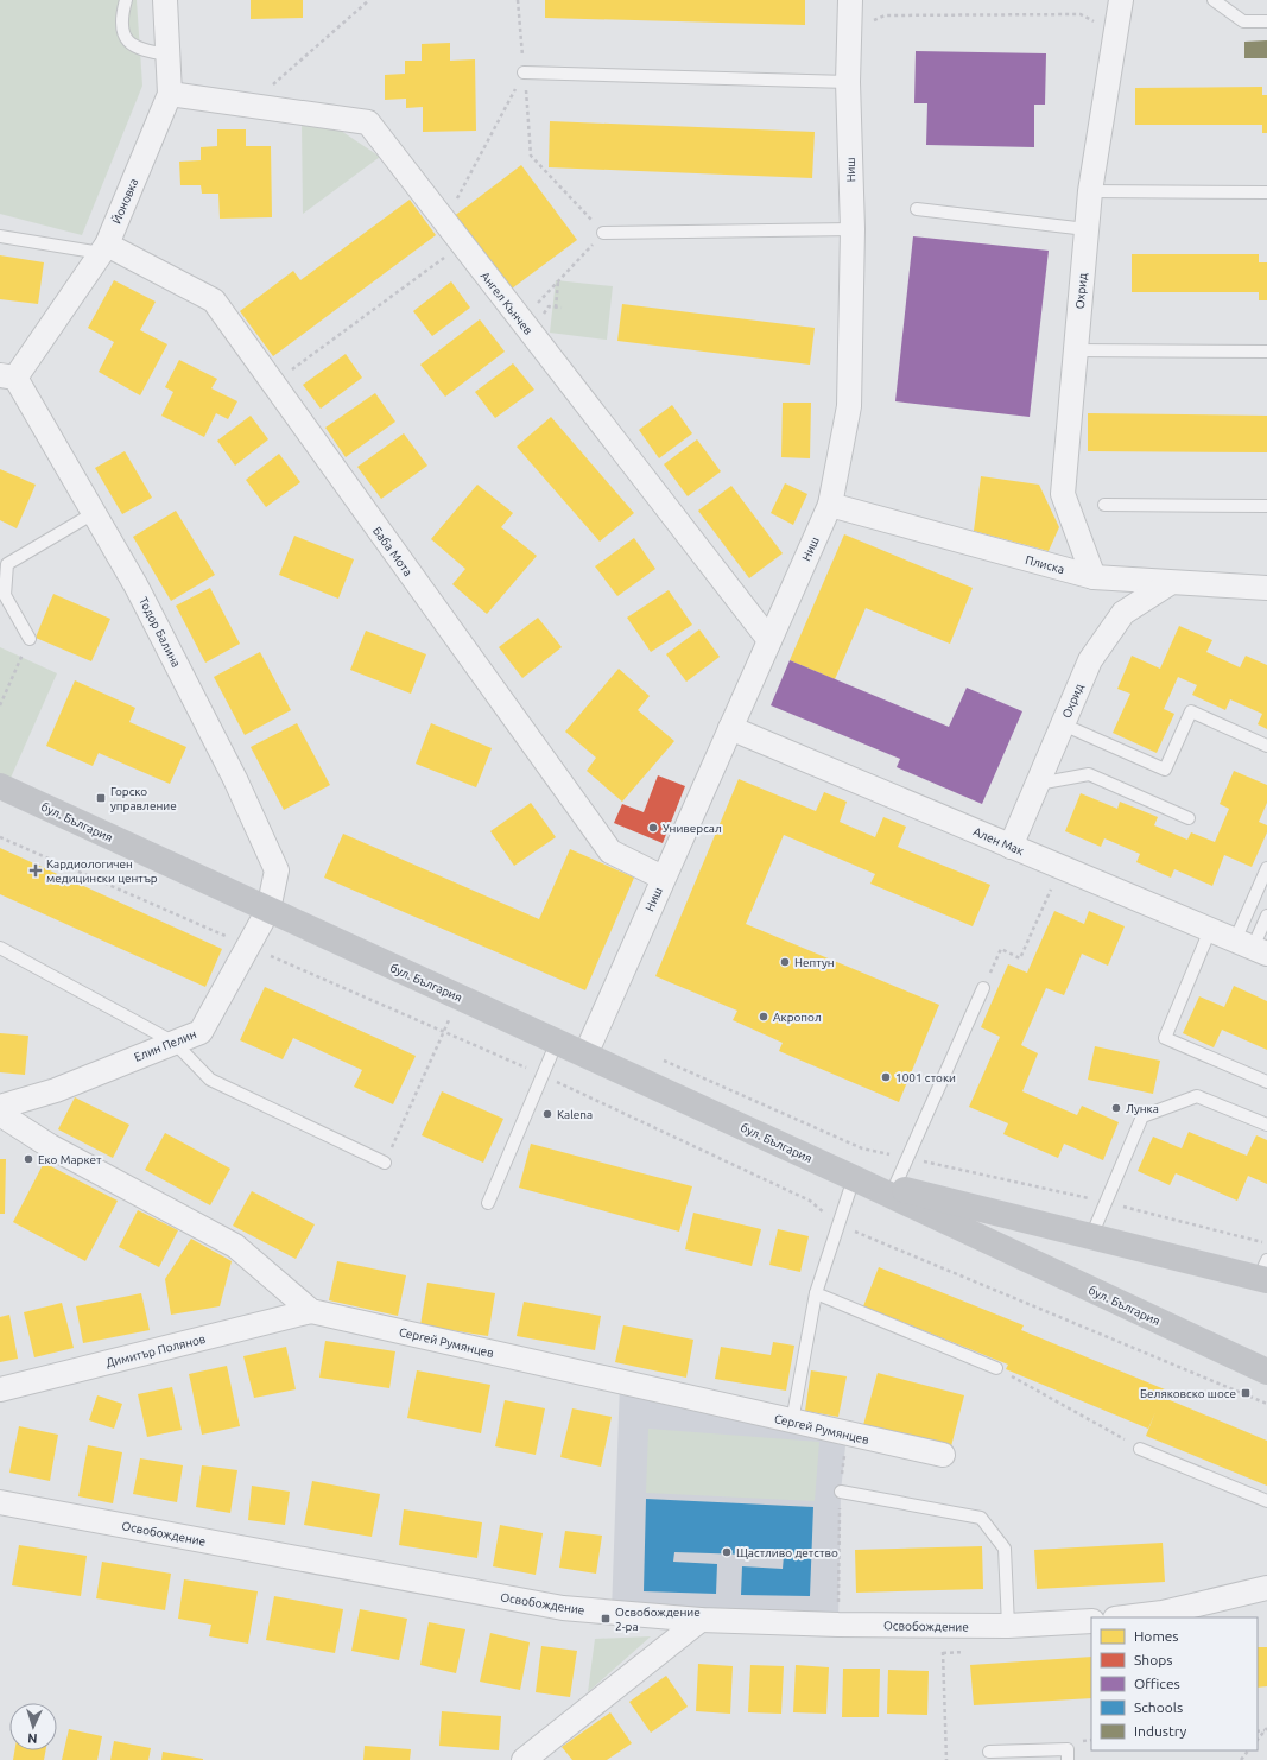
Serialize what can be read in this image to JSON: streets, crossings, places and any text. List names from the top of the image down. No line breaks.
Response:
{"streets":{"main road":["бул. България"],"street":["Ниш","Йоновка","Охрид","Ангел Кънчев","Баба Мота","Плиска","Тодор Балина","Ален Мак","Елин Пелин","Сергей Румянцев","Димитър Полянов","Освобождение"]},"crossings":[["Ниш","Ангел Кънчев"],["Ниш","Баба Мота"],["Ниш","Плиска"],["Ниш","бул. България"],["Ниш","Ален Мак"],["Йоновка","Ангел Кънчев"],["Йоновка","Баба Мота"],["Йоновка","Тодор Балина"],["Охрид","Плиска"],["Охрид","Ален Мак"],["Тодор Балина","бул. България"],["Тодор Балина","Елин Пелин"],["бул. България","Елин Пелин"],["Сергей Румянцев","Димитър Полянов"]],"places":{"transit":["Горско управление","Беляковско шосе","Освобождение 2-ра"],"other":["Универсал","Нептун","Акропол","1001 стоки","Лунка","Kalena","Еко Маркет","Щастливо детство"],"health":["Кардиологичен медицински център"]},"legend":["Homes","Shops","Offices","Schools","Industry"],"north":"bottom"}
